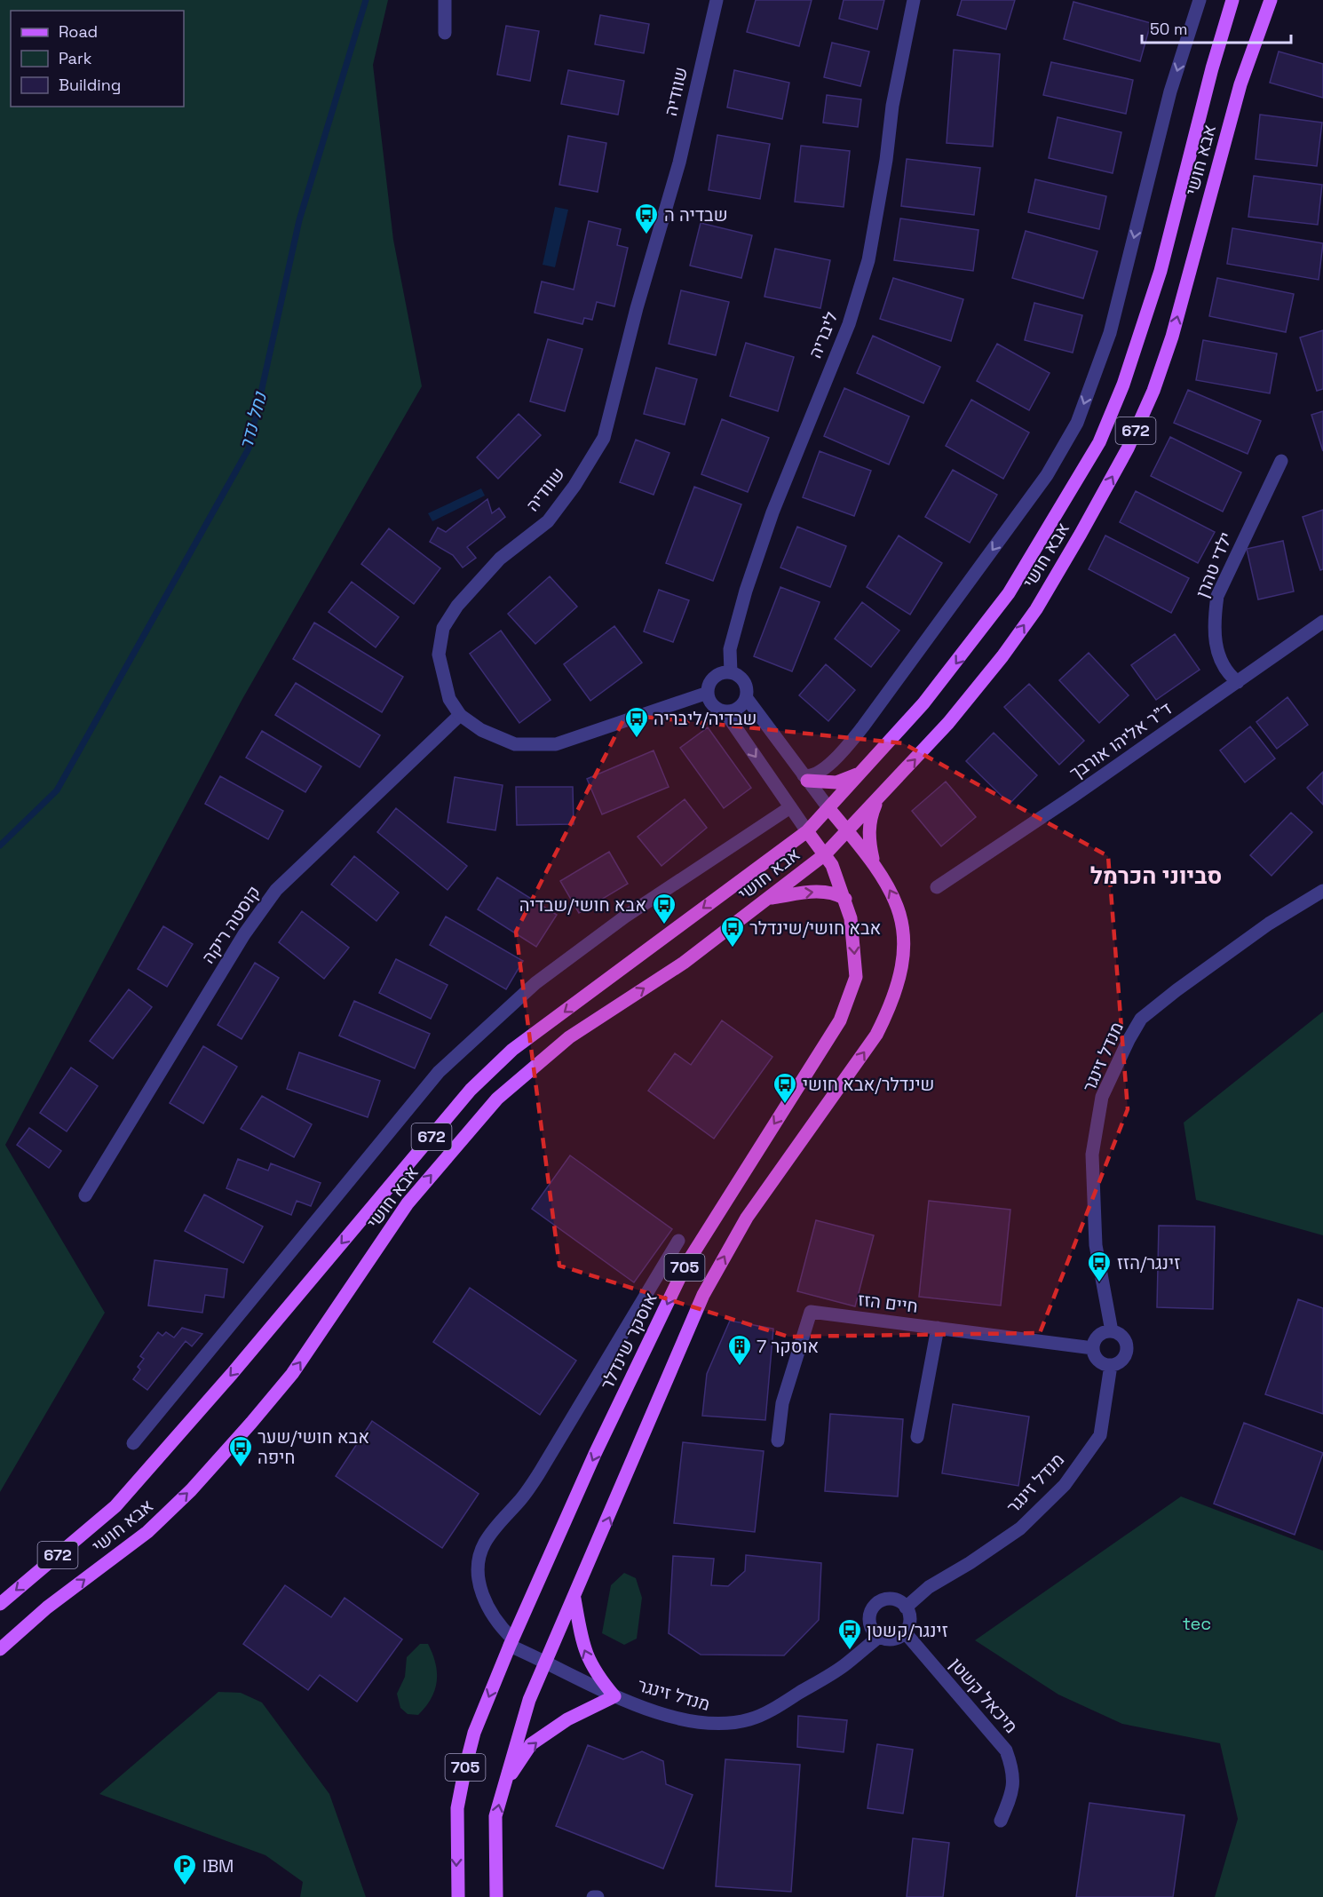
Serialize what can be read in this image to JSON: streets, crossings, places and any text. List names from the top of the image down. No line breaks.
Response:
{"streets":{"main road":["אבא חושי","672","705","אוסקר שינדלר"],"street":["שוודיה","ליבריה","ילדי טהרן","ד\"ר אליהו אורבך","קוסטה ריקה","מנדל זינגר","חיים הזז","מיכאל קשטן"]},"crossings":[["שוודיה","ליבריה"],["שוודיה","קוסטה ריקה"],["אבא חושי","705"],["אבא חושי","אוסקר שינדלר"],["ילדי טהרן","ד\"ר אליהו אורבך"],["מנדל זינגר","705"],["מנדל זינגר","חיים הזז"],["מנדל זינגר","אוסקר שינדלר"],["מנדל זינגר","מיכאל קשטן"]],"districts":["סביוני הכרמל"],"water":["נחל נדר"],"parks":["tec"],"places":{"bus stop":["שבדיה ה","שבדיה/ליבריה","אבא חושי/שבדיה","אבא חושי/שינדלר","שינדלר/אבא חושי","זינגר/הזז","אבא חושי/שער חיפה","זינגר/קשטן"],"building":["אוסקר 7"],"parking":["IBM"]},"legend":["Road","Park","Building"],"scale_bar":"50 m"}
